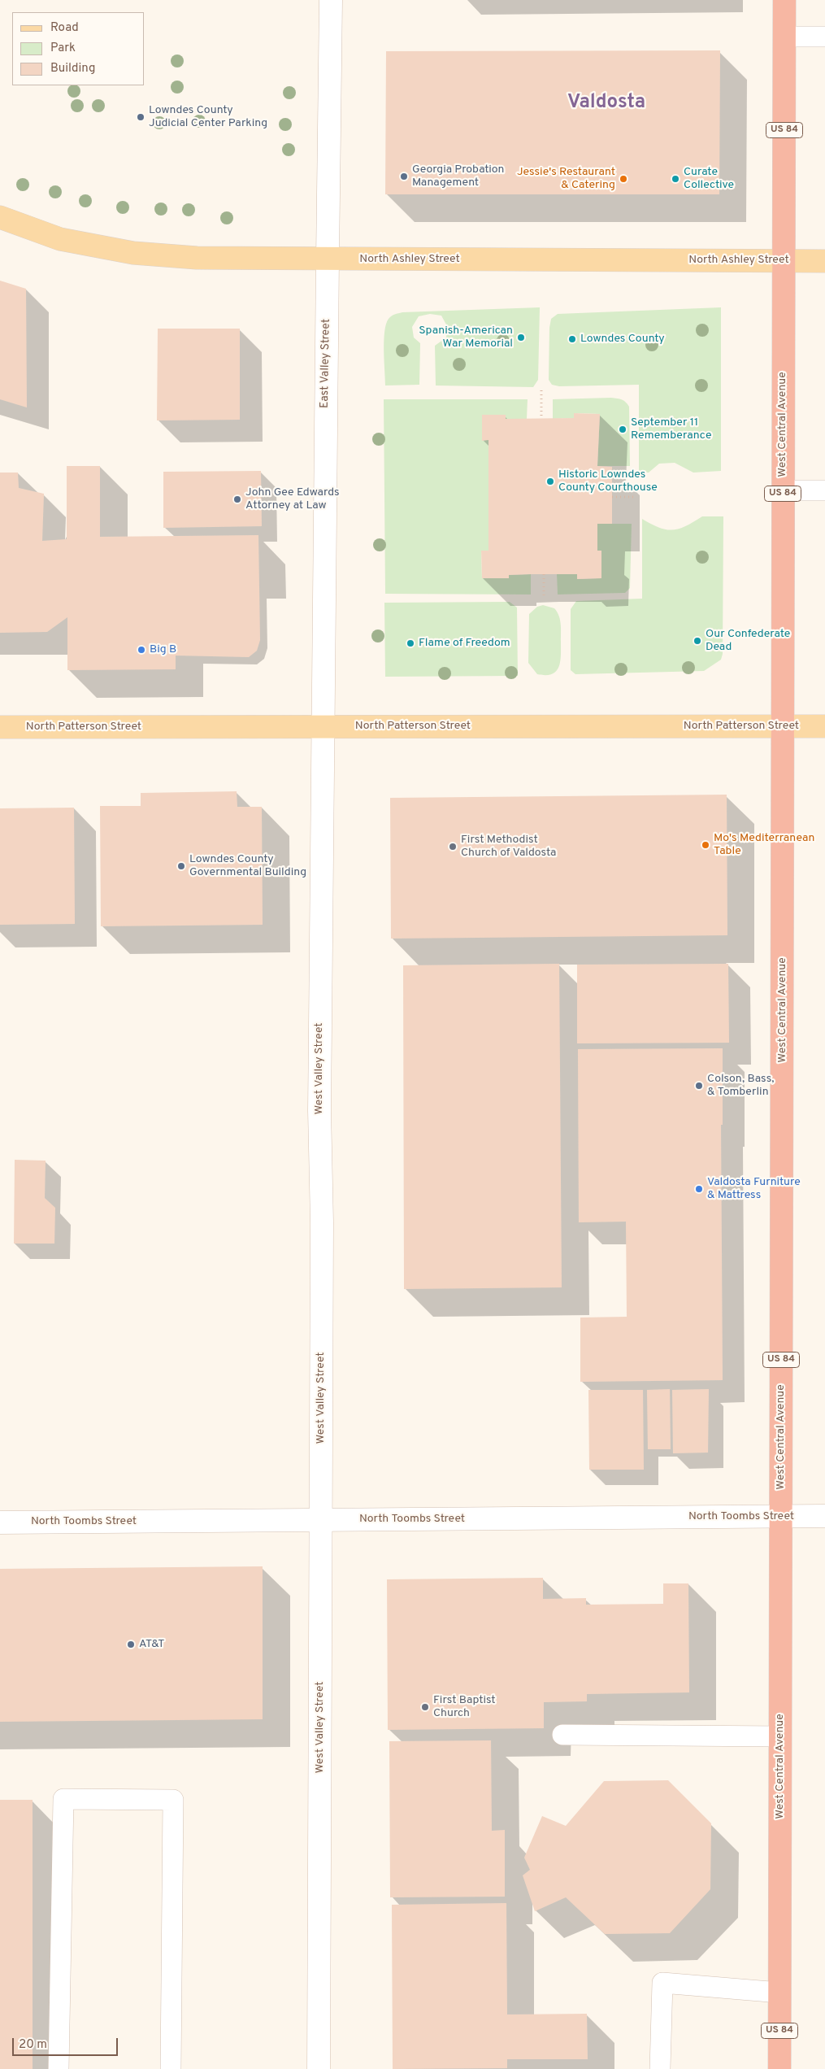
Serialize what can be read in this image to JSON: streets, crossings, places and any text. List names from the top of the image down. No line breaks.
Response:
{"streets":{"highway":["US 84","West Central Avenue"],"main road":["North Ashley Street","North Patterson Street"],"street":["East Valley Street","West Valley Street","North Toombs Street"]},"crossings":[["North Ashley Street","East Valley Street"],["North Ashley Street","West Central Avenue"],["East Valley Street","North Patterson Street"],["East Valley Street","West Valley Street"],["West Central Avenue","North Patterson Street"],["West Central Avenue","North Toombs Street"],["North Patterson Street","West Valley Street"],["West Valley Street","North Toombs Street"]],"districts":["Valdosta"],"places":["Lowndes County Judicial Center Parking","Georgia Probation Management","Jessie's Restaurant & Catering","Curate Collective","Spanish-American War Memorial","Lowndes County","September 11 Rememberance","Historic Lowndes County Courthouse","John Gee Edwards Attorney at Law","Our Confederate Dead","Flame of Freedom","Big B","Mo's Mediterranean Table","First Methodist Church of Valdosta","Lowndes County Governmental Building","Colson, Bass, & Tomberlin","Valdosta Furniture & Mattress","AT&T","First Baptist Church"],"legend":["Road","Park","Building"],"scale_bar":"20 m"}
